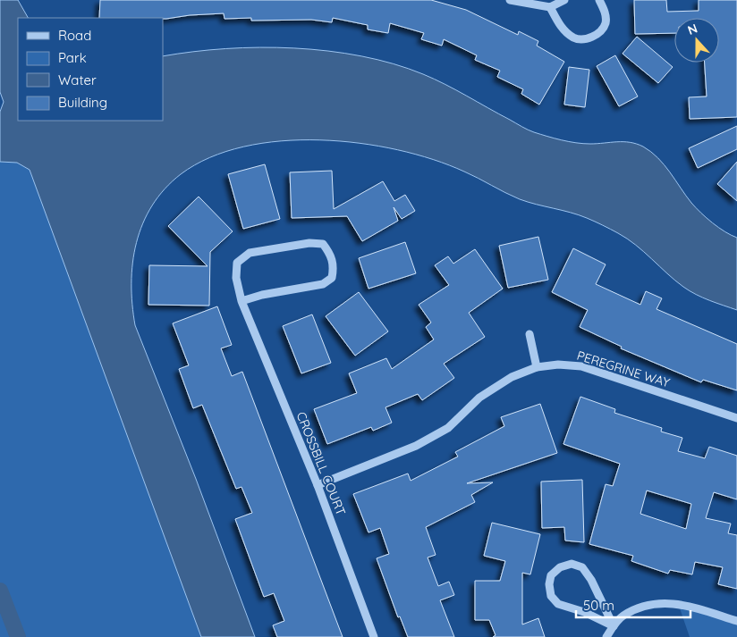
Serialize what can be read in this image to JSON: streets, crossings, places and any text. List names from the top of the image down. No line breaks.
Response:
{"streets":{"street":["PEREGRINE WAY","CROSSBILL COURT"]},"crossings":[["PEREGRINE WAY","CROSSBILL COURT"]],"legend":["Road","Park","Water","Building"],"scale_bar":"50 m","north":"top"}
